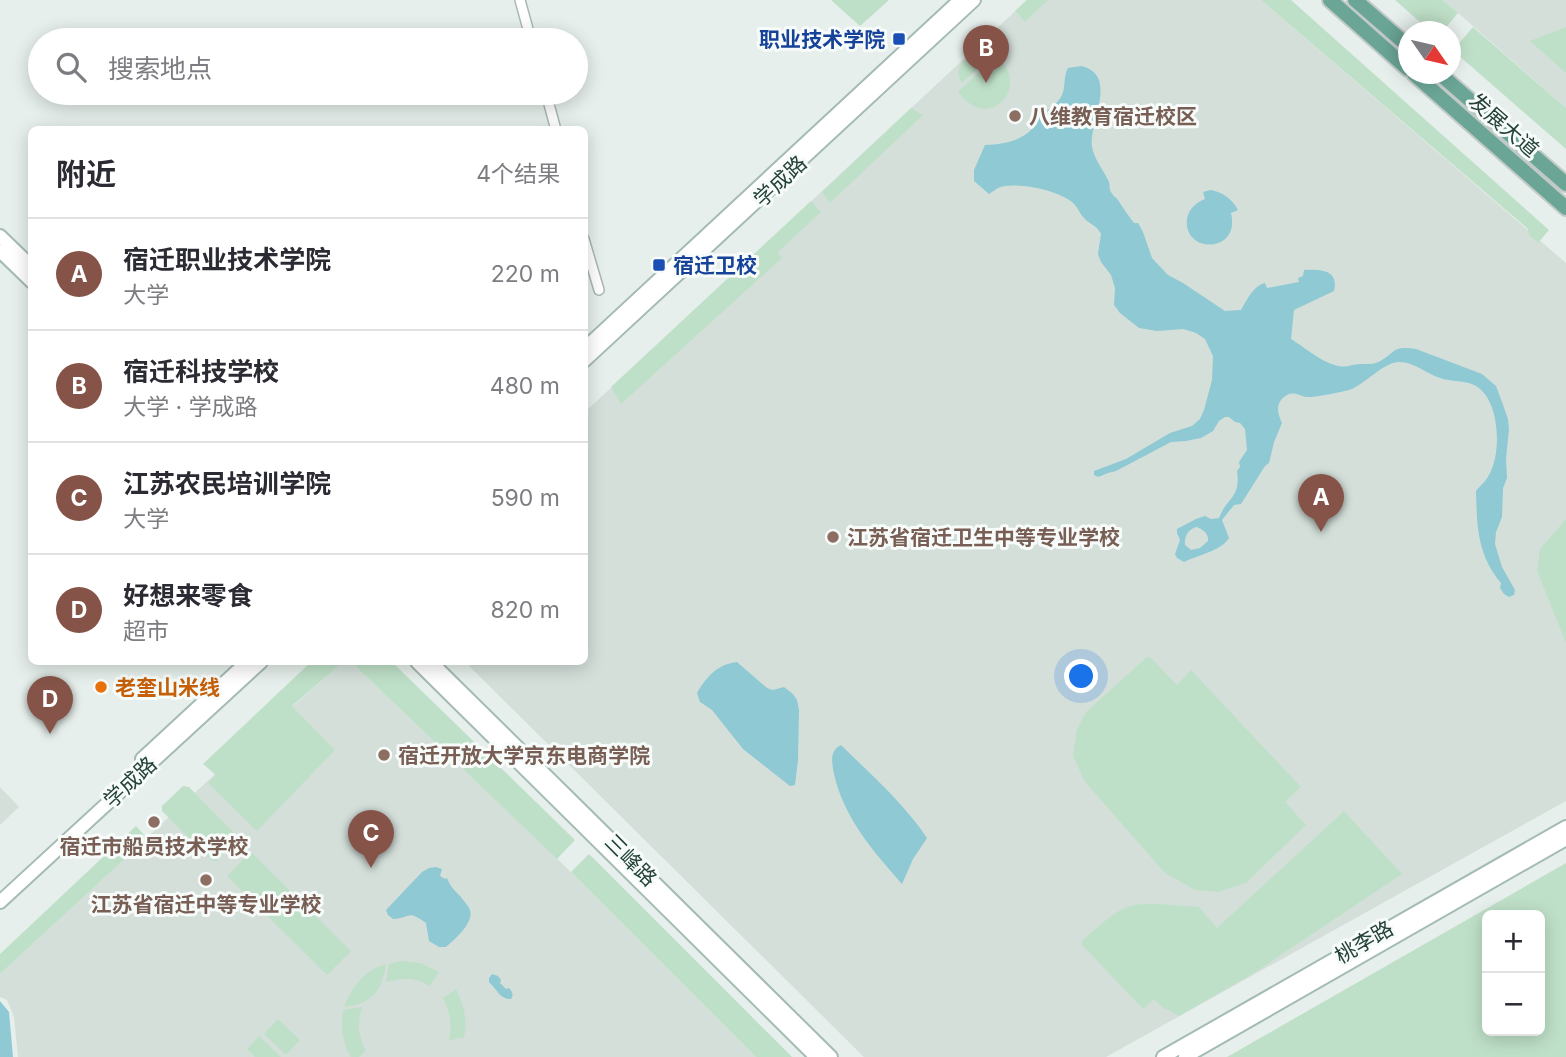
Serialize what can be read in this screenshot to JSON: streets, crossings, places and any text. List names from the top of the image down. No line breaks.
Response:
{"streets":{"main road":["发展大道","学成路","三峰路","桃李路"]},"places":{"transit":["职业技术学院","宿迁卫校"],"other":["八维教育宿迁校区","江苏省宿迁卫生中等专业学校","老奎山米线","宿迁开放大学京东电商学院","宿迁市船员技术学校","江苏省宿迁中等专业学校"]},"north":"bottom right","page":{"pins":["B","A","D","C"],"search":"搜索地点","heading":["附近","4个结果"],"list":[{"mark":"A","name":"宿迁职业技术学院","note":"大学","value":"220 m"},{"mark":"B","name":"宿迁科技学校","note":"大学 · 学成路","value":"480 m"},{"mark":"C","name":"江苏农民培训学院","note":"大学","value":"590 m"},{"mark":"D","name":"好想来零食","note":"超市","value":"820 m"}],"map_buttons":["+","−"]}}
